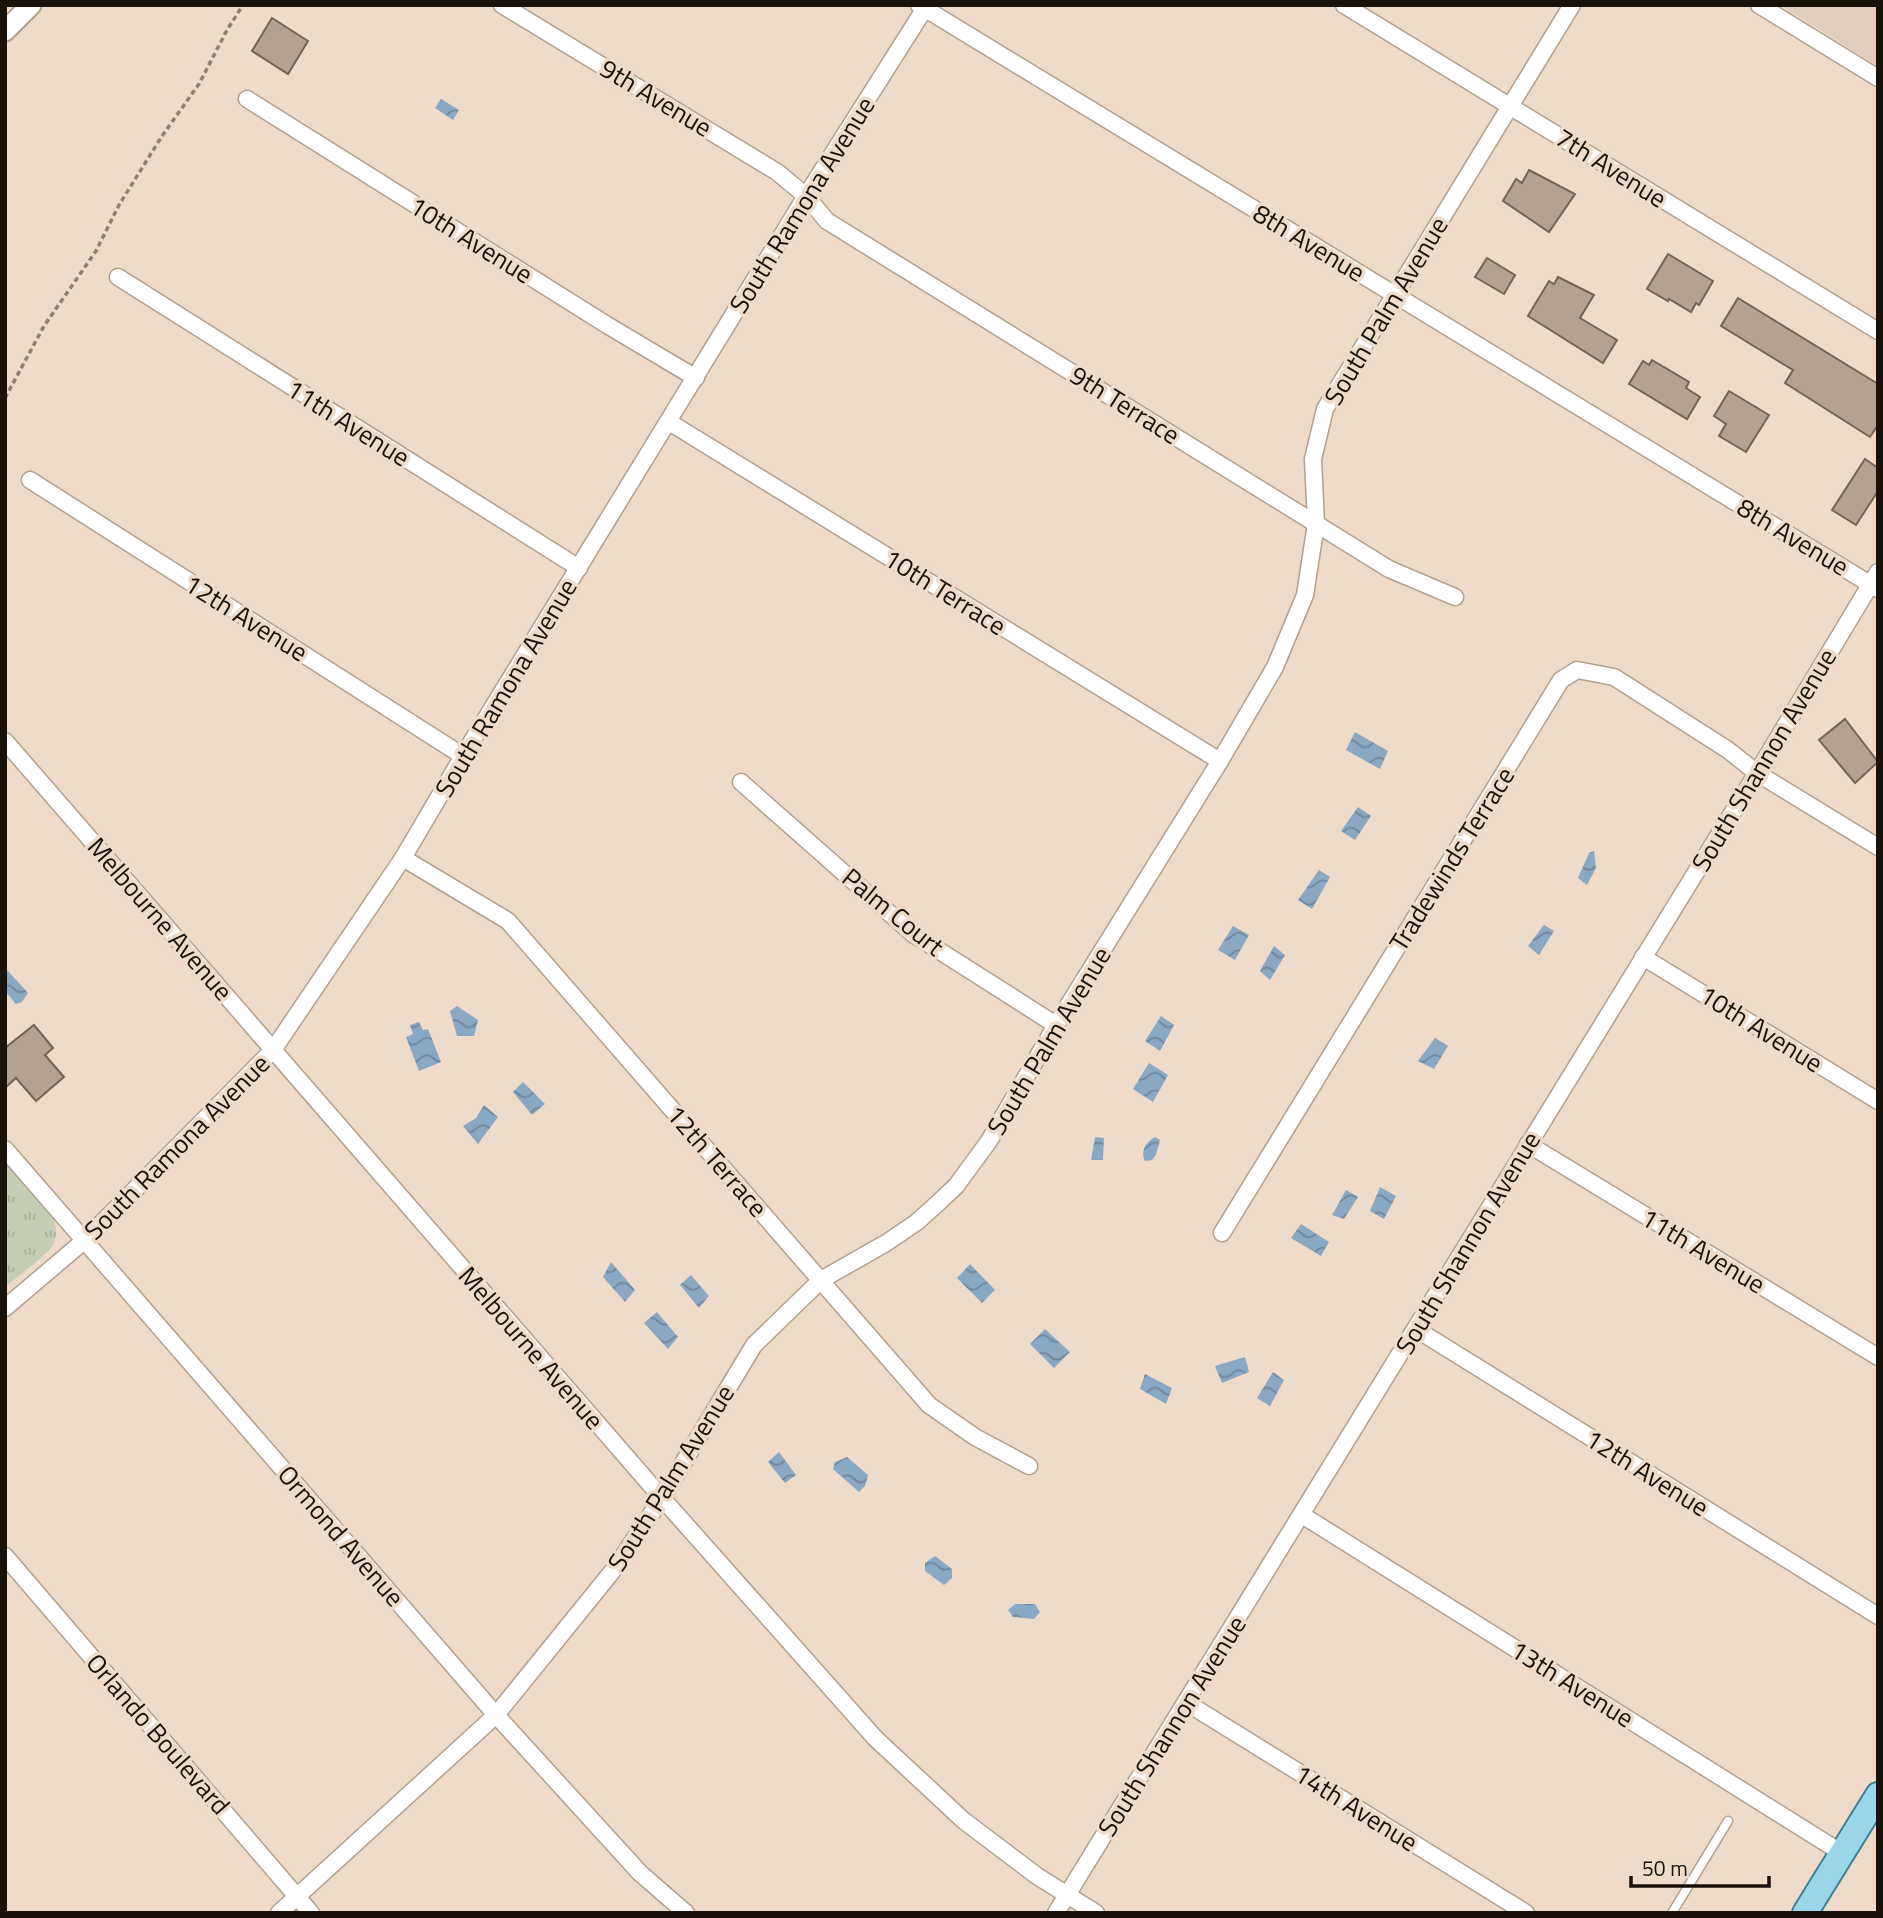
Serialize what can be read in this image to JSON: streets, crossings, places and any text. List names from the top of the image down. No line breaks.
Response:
{"streets":{"street":["9th Avenue","7th Avenue","South Ramona Avenue","10th Avenue","8th Avenue","South Palm Avenue","9th Terrace","11th Avenue","10th Terrace","12th Avenue","South Shannon Avenue","Tradewinds Terrace","Palm Court","Melbourne Avenue","12th Terrace","Ormond Avenue","13th Avenue","Orlando Boulevard","14th Avenue"]},"crossings":[["9th Avenue","South Ramona Avenue"],["9th Avenue","9th Terrace"],["7th Avenue","South Palm Avenue"],["South Ramona Avenue","10th Avenue"],["South Ramona Avenue","8th Avenue"],["South Ramona Avenue","9th Terrace"],["South Ramona Avenue","11th Avenue"],["South Ramona Avenue","10th Terrace"],["South Ramona Avenue","12th Avenue"],["South Ramona Avenue","Melbourne Avenue"],["South Ramona Avenue","12th Terrace"],["South Ramona Avenue","Ormond Avenue"],["10th Avenue","South Shannon Avenue"],["8th Avenue","South Palm Avenue"],["8th Avenue","South Shannon Avenue"],["South Palm Avenue","9th Terrace"],["South Palm Avenue","10th Terrace"],["South Palm Avenue","Palm Court"],["South Palm Avenue","Melbourne Avenue"],["South Palm Avenue","12th Terrace"],["South Palm Avenue","Ormond Avenue"],["South Palm Avenue","Orlando Boulevard"],["11th Avenue","South Shannon Avenue"],["12th Avenue","South Shannon Avenue"],["South Shannon Avenue","Tradewinds Terrace"],["South Shannon Avenue","Melbourne Avenue"],["South Shannon Avenue","13th Avenue"],["South Shannon Avenue","14th Avenue"]],"scale_bar":"50 m"}
